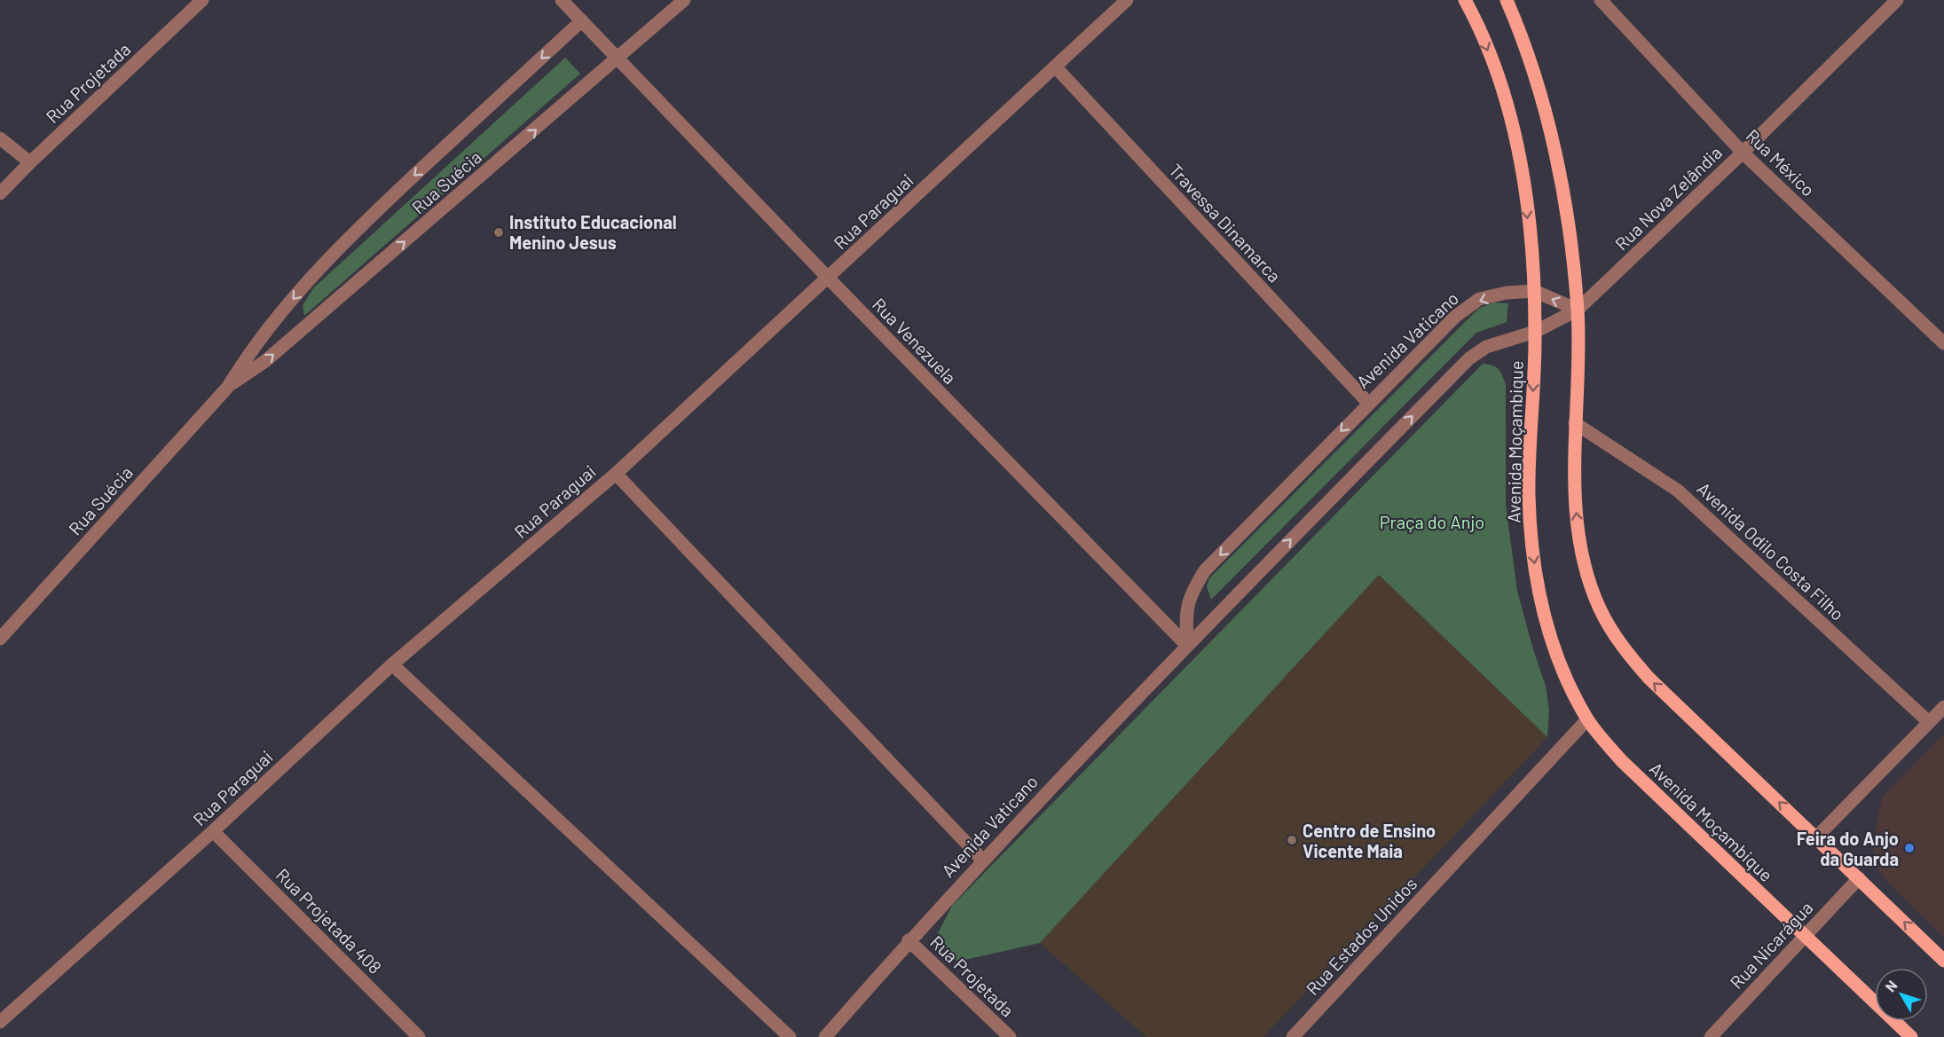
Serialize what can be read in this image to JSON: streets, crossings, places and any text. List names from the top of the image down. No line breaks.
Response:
{"streets":{"main road":["Avenida Moçambique"],"street":["Rua Projetada","Rua México","Rua Suécia","Rua Nova Zelândia","Rua Paraguai","Travessa Dinamarca","Avenida Vaticano","Rua Venezuela","Avenida Odilo Costa Filho","Rua Projetada 408","Rua Estados Unidos","Rua Nicarágua"]},"crossings":[["Rua Projetada","Avenida Vaticano"],["Rua México","Rua Nova Zelândia"],["Rua Suécia","Rua Venezuela"],["Rua Nova Zelândia","Avenida Vaticano"],["Rua Paraguai","Travessa Dinamarca"],["Rua Paraguai","Rua Venezuela"],["Rua Paraguai","Rua Projetada 408"],["Travessa Dinamarca","Avenida Vaticano"],["Avenida Vaticano","Rua Venezuela"],["Avenida Vaticano","Avenida Moçambique"],["Avenida Moçambique","Rua Estados Unidos"],["Avenida Moçambique","Rua Nicarágua"]],"parks":["Praça do Anjo"],"places":["Instituto Educacional Menino Jesus","Centro de Ensino Vicente Maia","Feira do Anjo da Guarda"],"north":"top left"}
